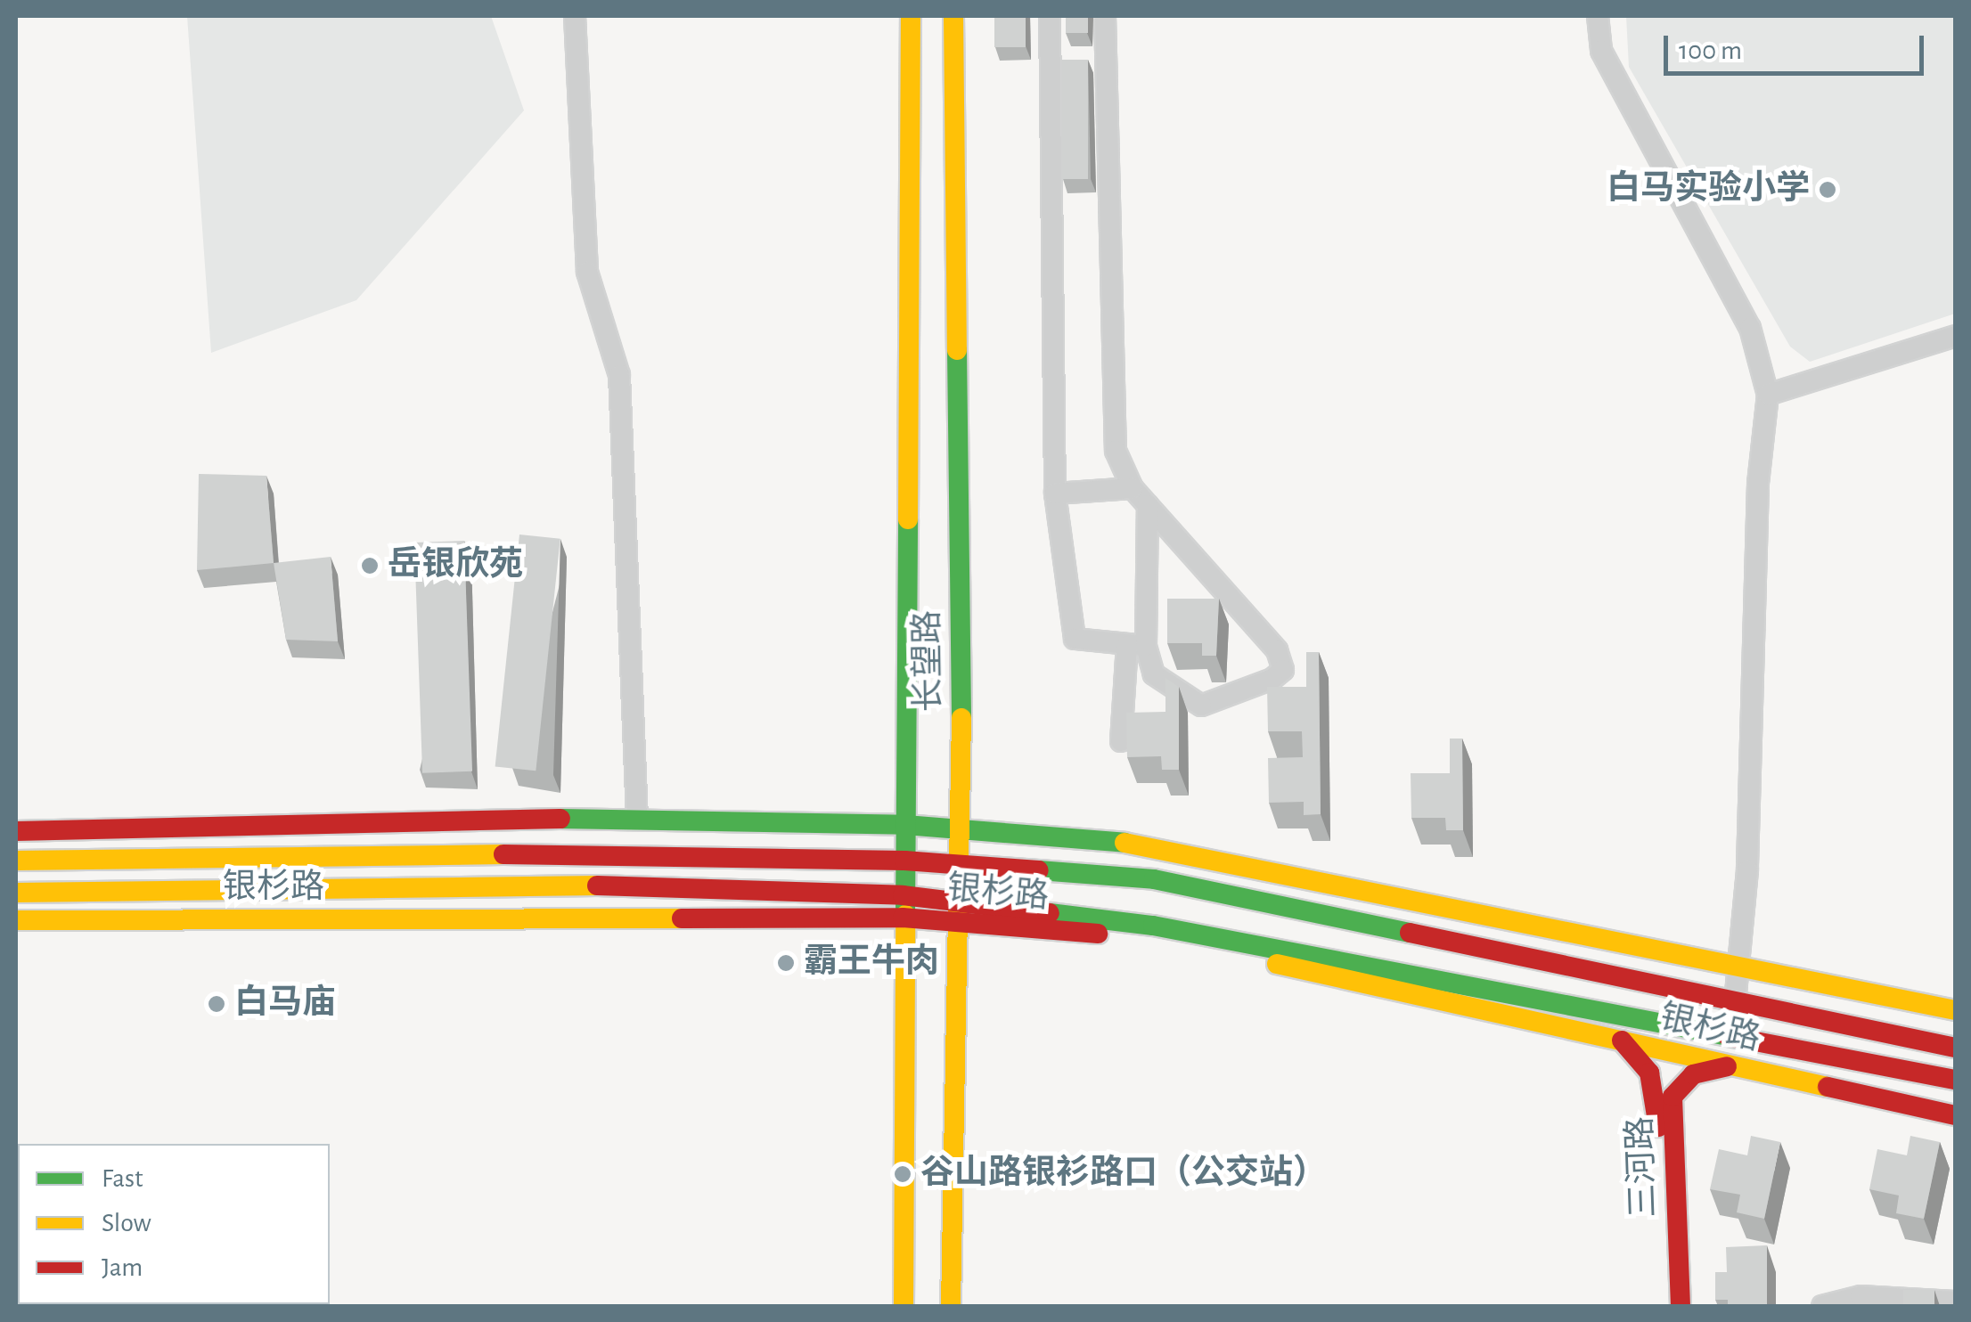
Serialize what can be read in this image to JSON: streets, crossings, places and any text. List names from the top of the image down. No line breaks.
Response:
{"streets":{"main road":["长望路","银杉路","三河路"]},"crossings":[["长望路","银杉路"],["银杉路","三河路"]],"places":["白马实验小学","岳银欣苑","霸王牛肉","白马庙","谷山路银衫路口（公交站）"],"legend":["Fast","Slow","Jam"],"scale_bar":"100 m"}
